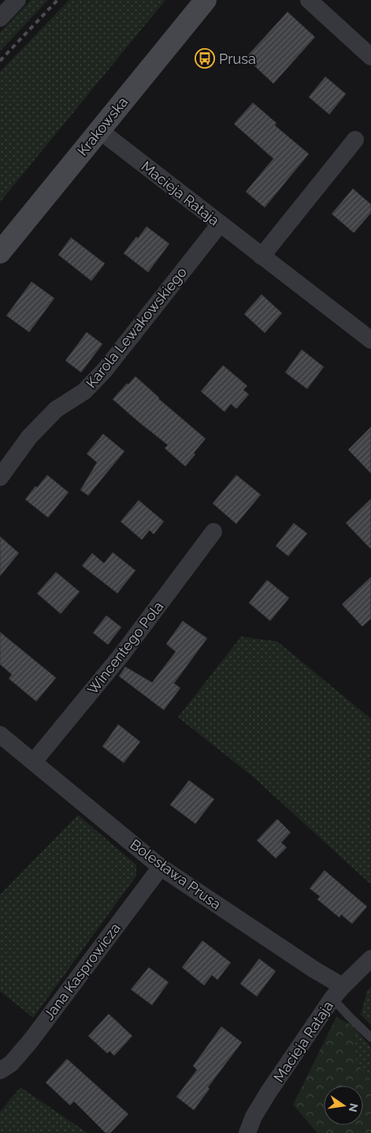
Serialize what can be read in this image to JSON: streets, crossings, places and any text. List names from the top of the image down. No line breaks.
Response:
{"streets":{"main road":["Krakowska"],"street":["Macieja Rataja","Karola Lewakowskiego","Wincentego Pola","Bolesława Prusa","Jana Kasprowicza"]},"crossings":[["Krakowska","Macieja Rataja"],["Macieja Rataja","Karola Lewakowskiego"],["Macieja Rataja","Bolesława Prusa"],["Wincentego Pola","Bolesława Prusa"],["Bolesława Prusa","Jana Kasprowicza"]],"places":{"bus stop":["Prusa"]},"north":"right"}
